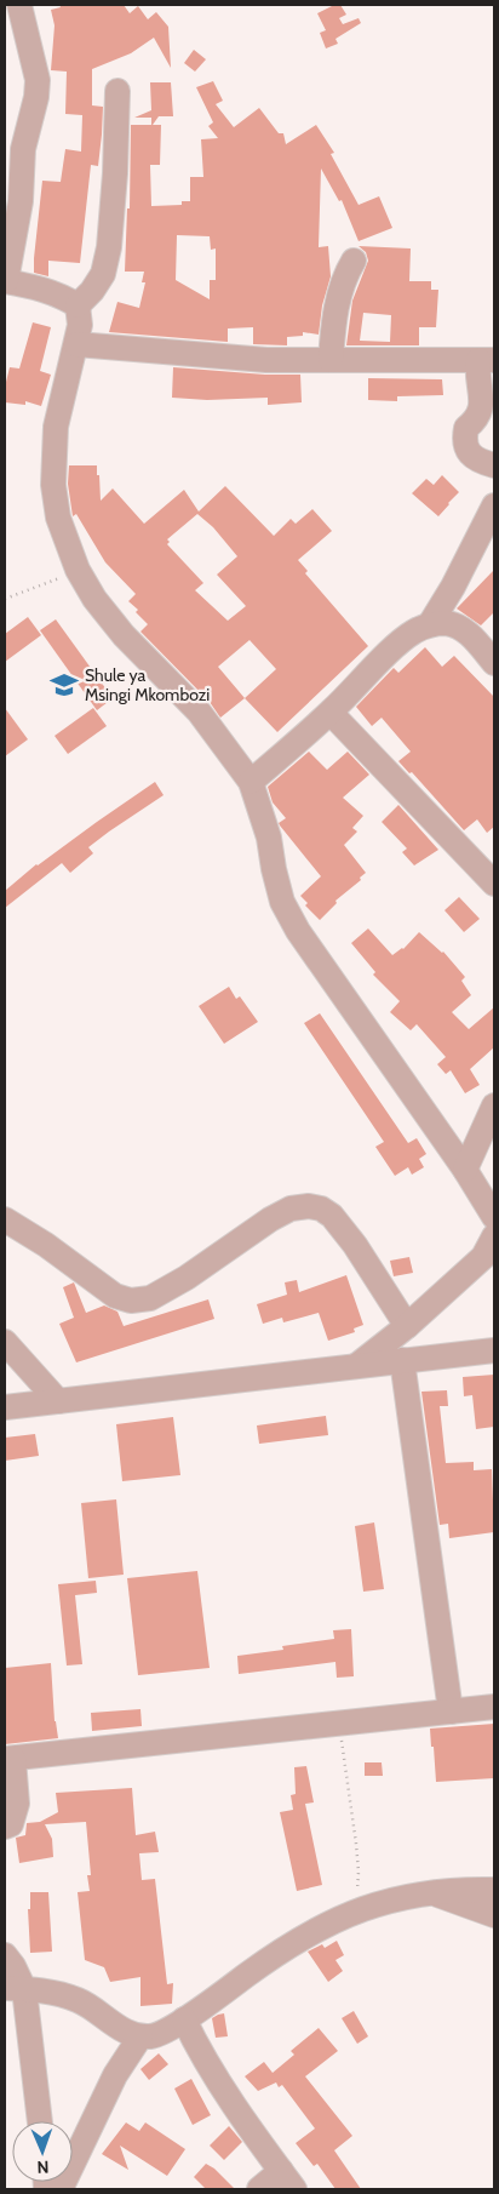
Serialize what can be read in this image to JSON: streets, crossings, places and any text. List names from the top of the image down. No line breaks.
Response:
{"places":{"school or university":["Shule ya Msingi Mkombozi"]},"north":"bottom"}
